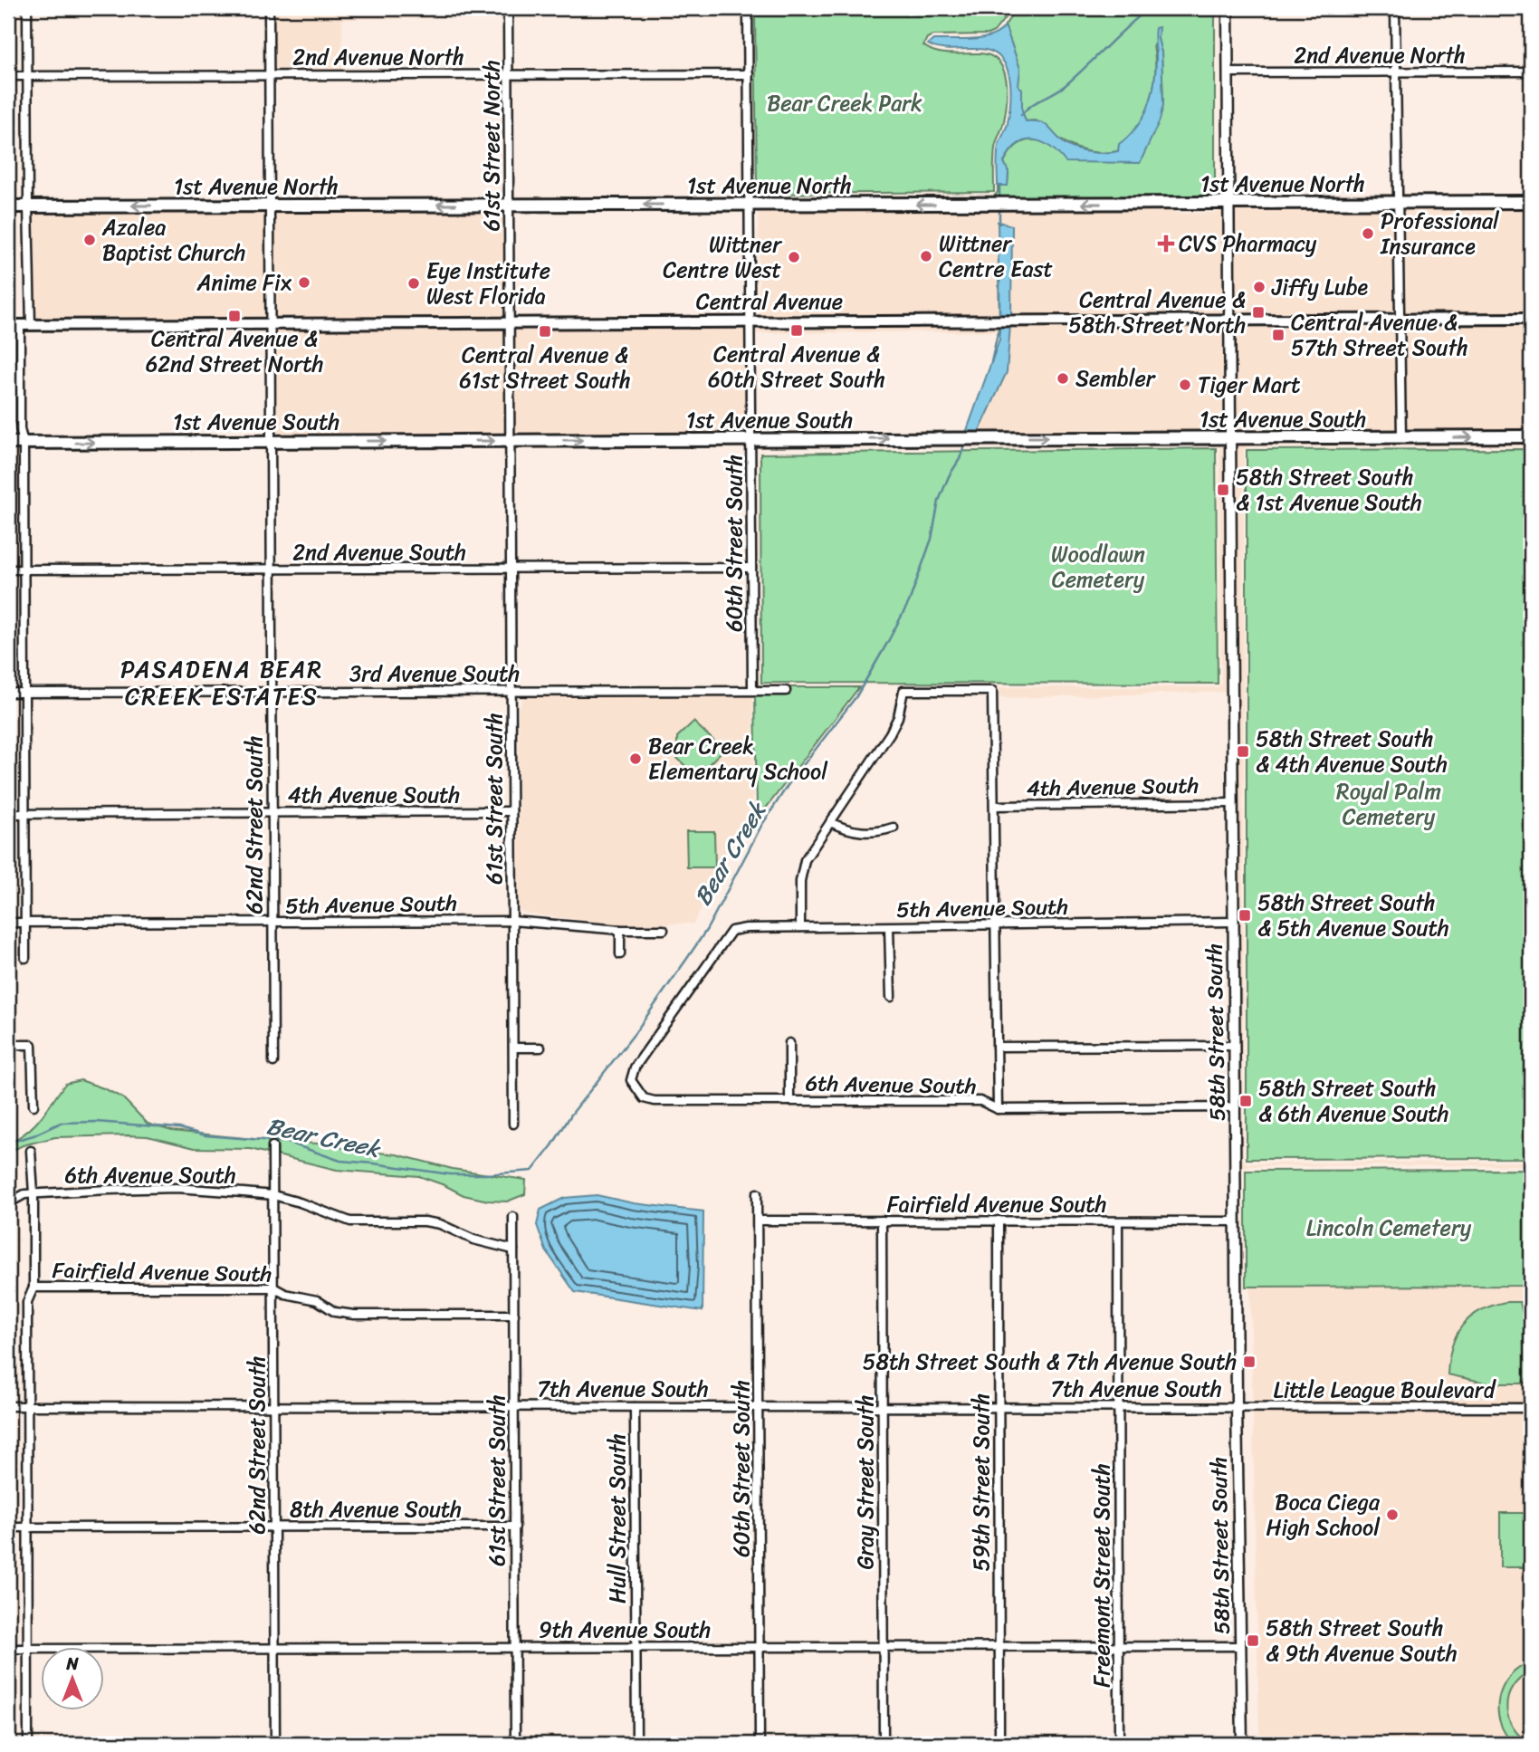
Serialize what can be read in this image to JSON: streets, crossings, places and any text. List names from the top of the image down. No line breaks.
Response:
{"streets":{"main road":["1st Avenue North","Central Avenue","1st Avenue South"],"street":["2nd Avenue North","61st Street North","60th Street South","2nd Avenue South","3rd Avenue South","4th Avenue South","61st Street South","62nd Street South","5th Avenue South","58th Street South","6th Avenue South","Fairfield Avenue South","7th Avenue South","Little League Boulevard","Gray Street South","59th Street South","8th Avenue South","Hull Street South","Freemont Street South","9th Avenue South"]},"crossings":[["2nd Avenue North","61st Street North"],["2nd Avenue North","60th Street South"],["2nd Avenue North","62nd Street South"],["2nd Avenue North","58th Street South"],["61st Street North","1st Avenue North"],["61st Street North","Central Avenue"],["61st Street North","61st Street South"],["1st Avenue North","60th Street South"],["1st Avenue North","62nd Street South"],["1st Avenue North","58th Street South"],["Central Avenue","60th Street South"],["Central Avenue","61st Street South"],["Central Avenue","62nd Street South"],["Central Avenue","58th Street South"],["1st Avenue South","60th Street South"],["1st Avenue South","61st Street South"],["1st Avenue South","62nd Street South"],["1st Avenue South","58th Street South"],["60th Street South","2nd Avenue South"],["60th Street South","3rd Avenue South"],["60th Street South","Fairfield Avenue South"],["60th Street South","7th Avenue South"],["60th Street South","9th Avenue South"],["2nd Avenue South","61st Street South"],["2nd Avenue South","62nd Street South"],["3rd Avenue South","61st Street South"],["3rd Avenue South","62nd Street South"],["4th Avenue South","61st Street South"],["4th Avenue South","62nd Street South"],["4th Avenue South","58th Street South"],["61st Street South","5th Avenue South"],["61st Street South","6th Avenue South"],["61st Street South","Fairfield Avenue South"],["61st Street South","7th Avenue South"],["61st Street South","8th Avenue South"],["61st Street South","9th Avenue South"],["62nd Street South","5th Avenue South"],["62nd Street South","6th Avenue South"],["62nd Street South","Fairfield Avenue South"],["62nd Street South","7th Avenue South"],["62nd Street South","8th Avenue South"],["62nd Street South","9th Avenue South"],["5th Avenue South","58th Street South"],["5th Avenue South","6th Avenue South"],["58th Street South","6th Avenue South"],["58th Street South","Fairfield Avenue South"],["58th Street South","7th Avenue South"],["58th Street South","Little League Boulevard"],["58th Street South","9th Avenue South"],["Fairfield Avenue South","Gray Street South"],["Fairfield Avenue South","59th Street South"],["Fairfield Avenue South","Freemont Street South"],["7th Avenue South","Little League Boulevard"],["7th Avenue South","Gray Street South"],["7th Avenue South","59th Street South"],["7th Avenue South","Hull Street South"],["7th Avenue South","Freemont Street South"],["Gray Street South","9th Avenue South"],["59th Street South","9th Avenue South"],["Hull Street South","9th Avenue South"],["Freemont Street South","9th Avenue South"]],"one_way":["1st Avenue North","1st Avenue South"],"districts":["PASADENA BEAR CREEK ESTATES"],"water":["Bear Creek"],"parks":["Bear Creek Park","Woodlawn Cemetery","Royal Palm Cemetery","Lincoln Cemetery"],"places":{"other":["Professional Insurance","Azalea Baptist Church","Wittner Centre East","Wittner Centre West","Anime Fix","Eye Institute West Florida","Jiffy Lube","Sembler","Tiger Mart","Bear Creek Elementary School","Boca Ciega High School"],"health":["CVS Pharmacy"],"transit":["Central Avenue & 58th Street North","Central Avenue & 62nd Street North","Central Avenue & 60th Street South","Central Avenue & 61st Street South","Central Avenue & 57th Street South","58th Street South & 1st Avenue South","58th Street South & 4th Avenue South","58th Street South & 5th Avenue South","58th Street South & 6th Avenue South","58th Street South & 7th Avenue South","58th Street South & 9th Avenue South"]},"north":"top"}
